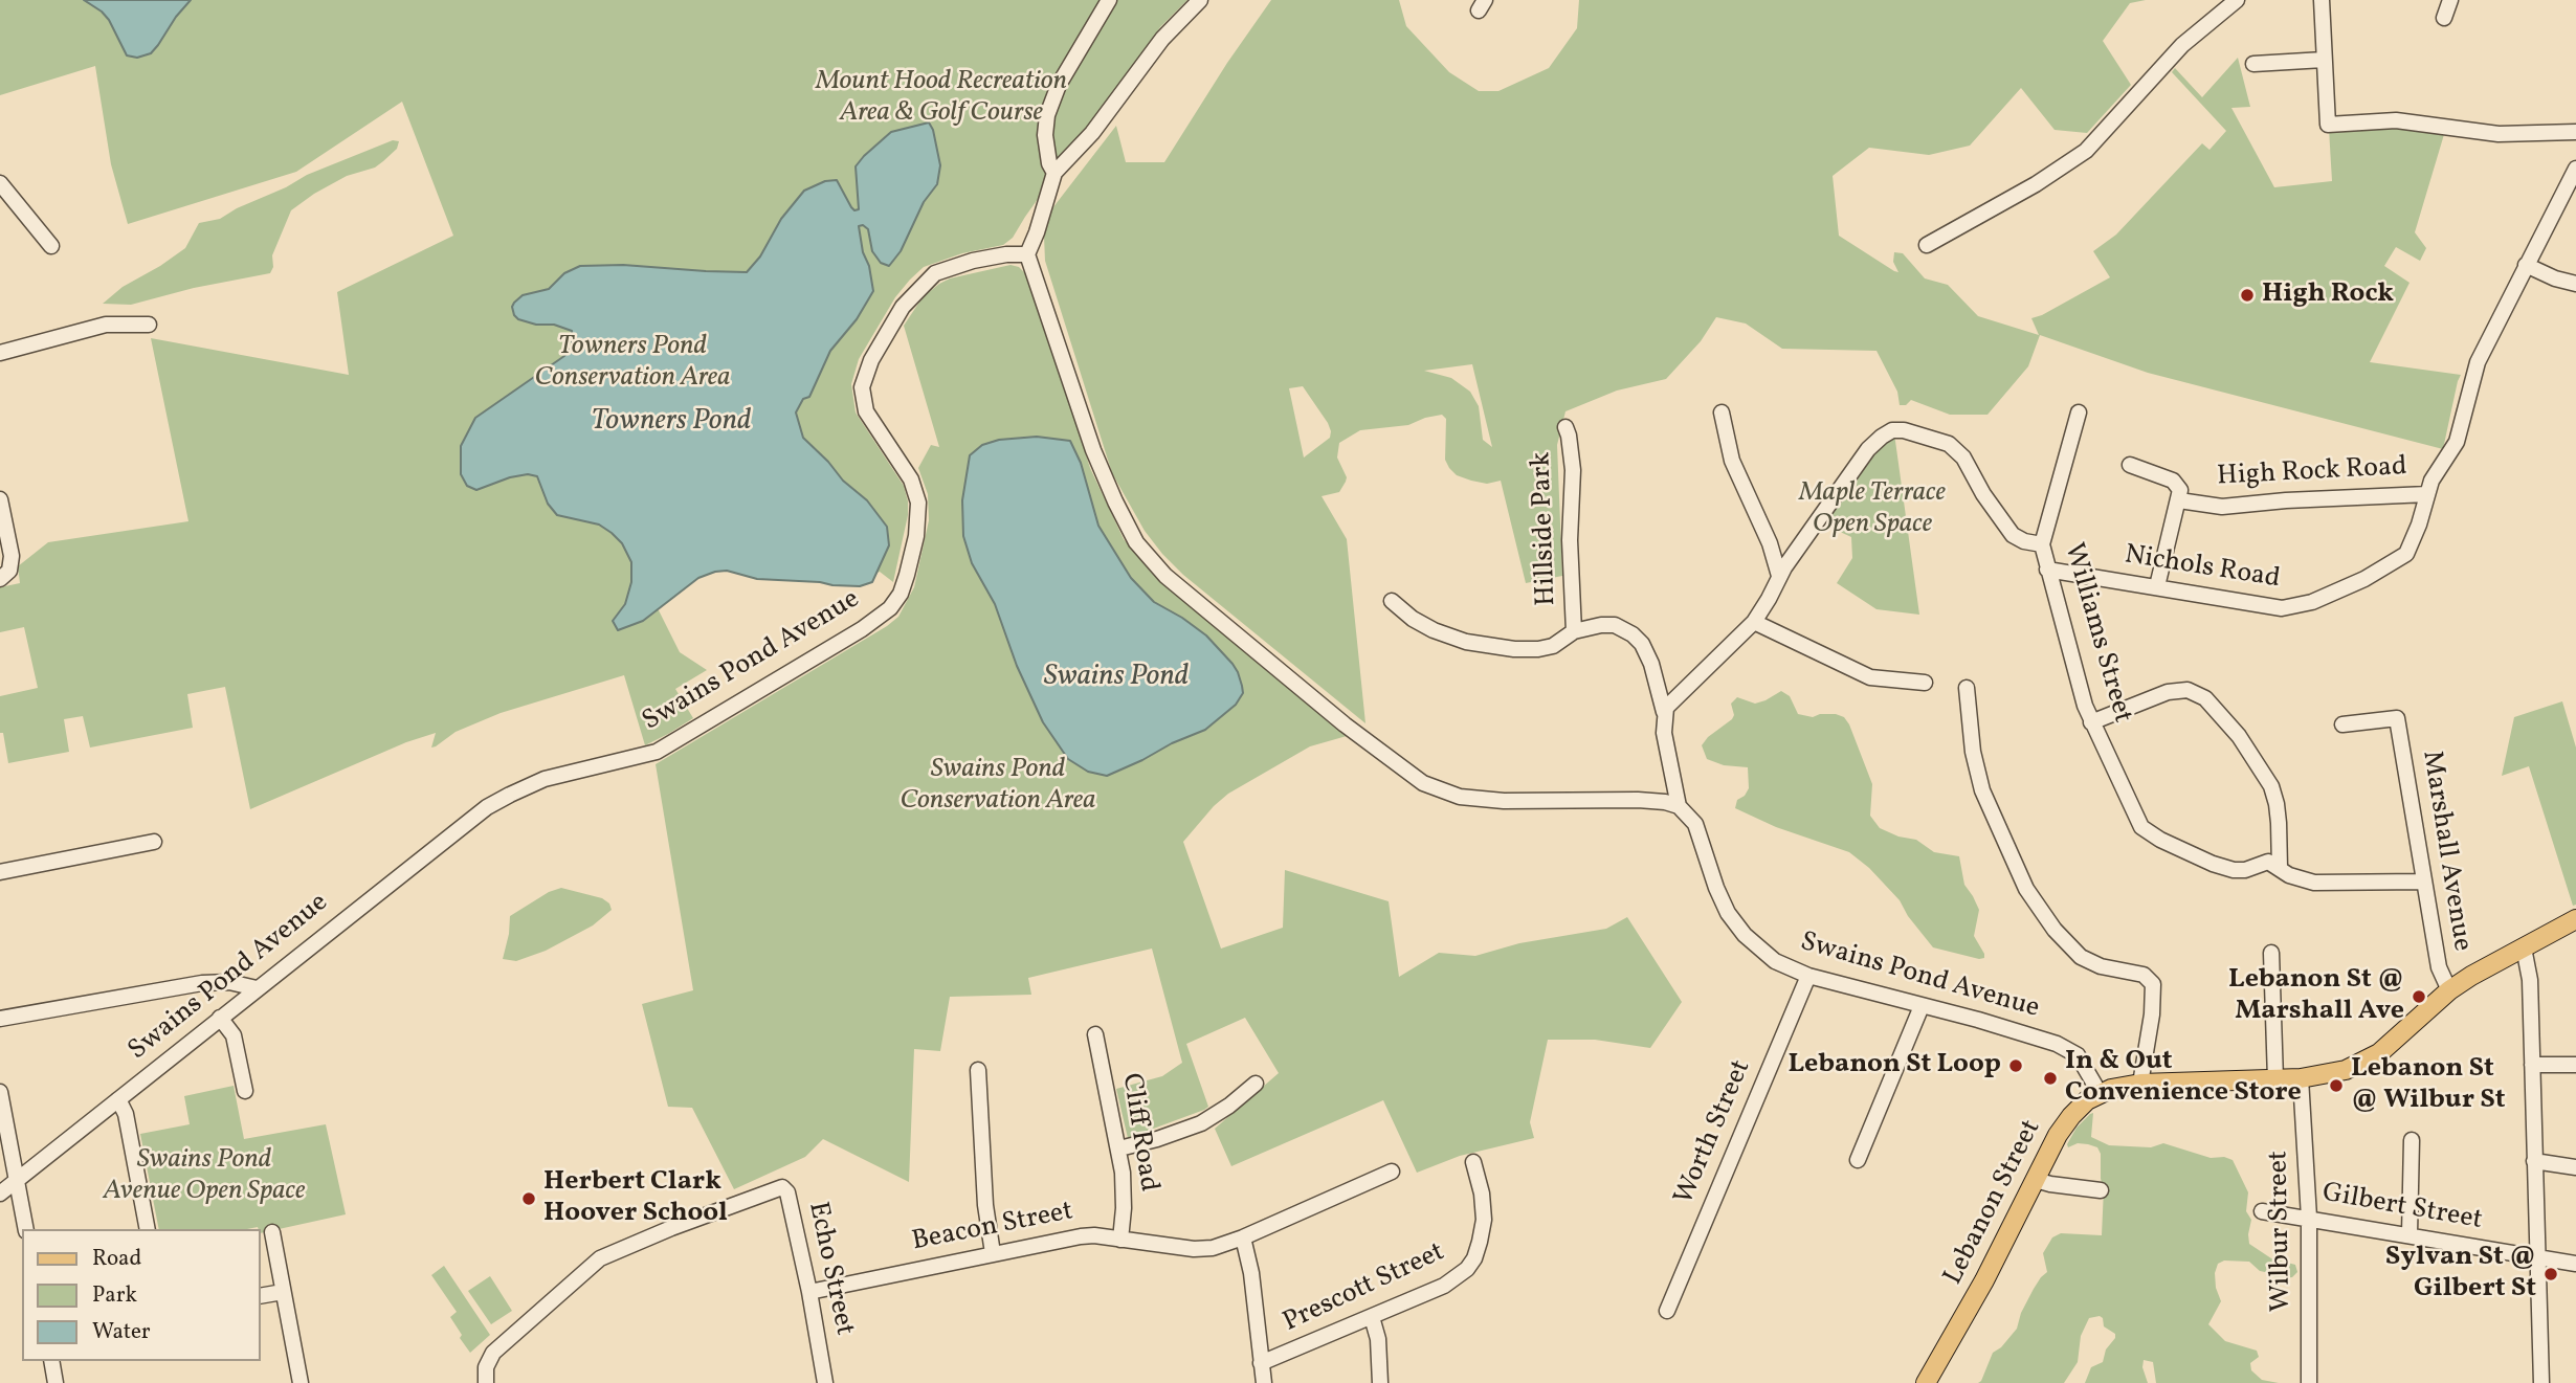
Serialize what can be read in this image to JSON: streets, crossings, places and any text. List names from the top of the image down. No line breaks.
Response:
{"streets":{"main road":["Lebanon Street"],"street":["High Rock Road","Hillside Park","Nichols Road","Williams Street","Swains Pond Avenue","Marshall Avenue","Cliff Road","Worth Street","Gilbert Street","Beacon Street","Wilbur Street","Echo Street","Prescott Street"]},"crossings":[["High Rock Road","Nichols Road"],["Nichols Road","Williams Street"],["Williams Street","Marshall Avenue"],["Swains Pond Avenue","Worth Street"],["Swains Pond Avenue","Lebanon Street"],["Marshall Avenue","Lebanon Street"],["Cliff Road","Beacon Street"],["Lebanon Street","Wilbur Street"],["Gilbert Street","Wilbur Street"],["Beacon Street","Echo Street"]],"water":["Towners Pond","Swains Pond"],"parks":["Mount Hood Recreation Area & Golf Course","Towners Pond Conservation Area","Maple Terrace Open Space","Swains Pond Conservation Area","Swains Pond Avenue Open Space"],"places":["High Rock","Lebanon St @ Marshall Ave","Lebanon St Loop","In & Out Convenience Store","Lebanon St @ Wilbur St","Herbert Clark Hoover School","Sylvan St @ Gilbert St"],"legend":["Road","Park","Water"]}
